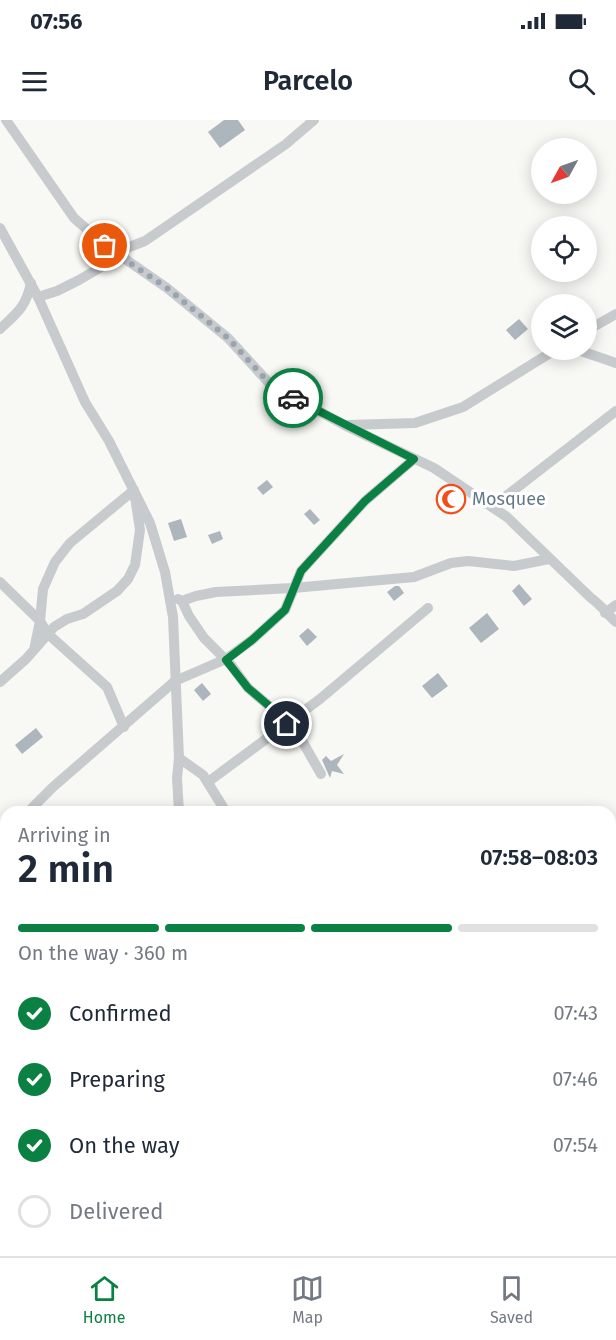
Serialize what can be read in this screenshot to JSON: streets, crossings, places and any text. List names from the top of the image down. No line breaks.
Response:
{"places":{"mosque":["Mosquee"]},"north":"bottom left","page":{"status":"07:56","header":"Parcelo","heading":["2 min","Arriving in","07:58–08:03"],"bar":"On the way · 360 m","list":[["Confirmed","07:43"],["Preparing","07:46"],["On the way","07:54"],"Delivered"],"tabs":["Home","Map","Saved"]}}
